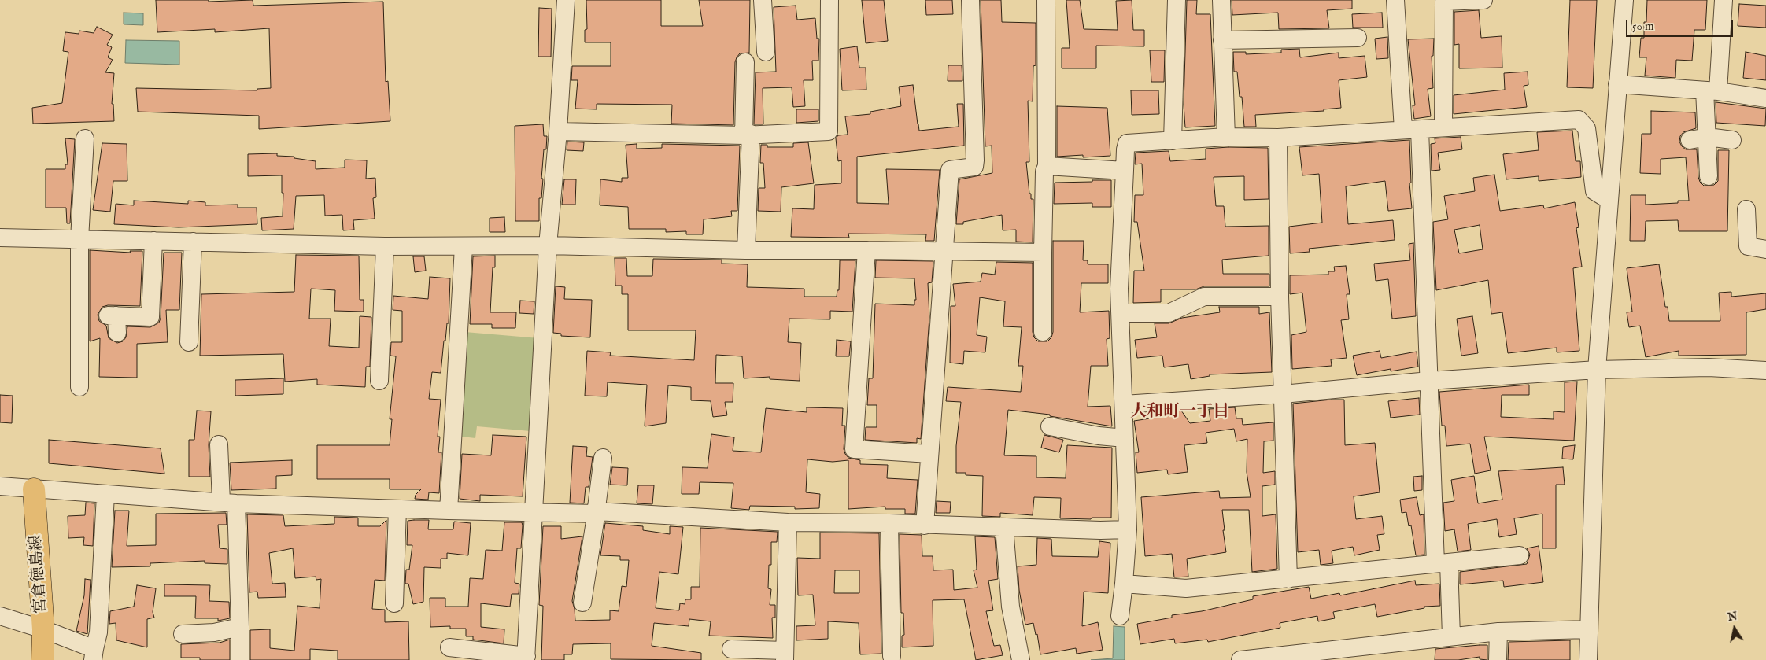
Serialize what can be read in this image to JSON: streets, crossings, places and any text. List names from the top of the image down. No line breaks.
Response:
{"streets":{"main road":["宮倉徳島線"]},"districts":["大和町一丁目"],"scale_bar":"50 m","north":"top"}
